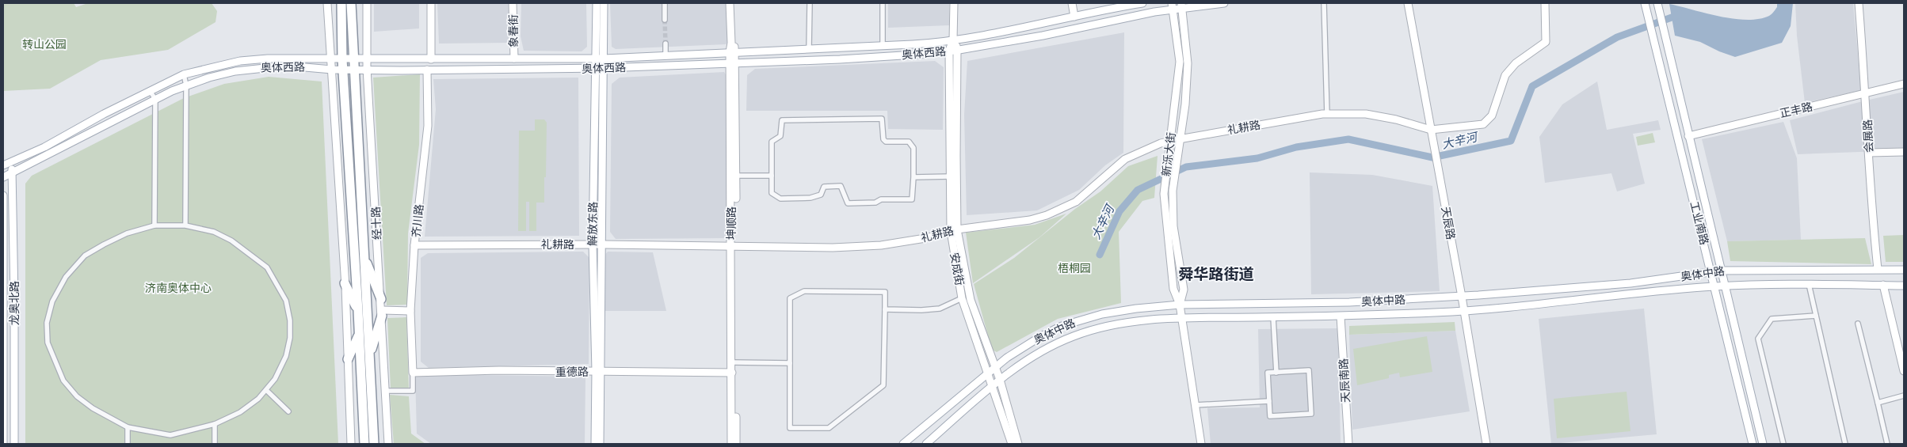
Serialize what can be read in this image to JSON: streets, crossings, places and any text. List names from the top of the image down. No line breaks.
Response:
{"streets":{"highway":["经十路"],"main road":["象春街","奥体西路","正丰路","礼耕路","会展路","新泺大街","齐川路","坤顺路","天辰路","工业南路","解放东路","安成街","奥体中路","龙奥北路","重德路","天辰南路"]},"crossings":[["象春街","奥体西路"],["奥体西路","新泺大街"],["奥体西路","齐川路"],["奥体西路","经十路"],["奥体西路","坤顺路"],["奥体西路","解放东路"],["奥体西路","安成街"],["奥体西路","龙奥北路"],["正丰路","会展路"],["正丰路","工业南路"],["礼耕路","新泺大街"],["礼耕路","齐川路"],["礼耕路","坤顺路"],["礼耕路","天辰路"],["礼耕路","解放东路"],["礼耕路","安成街"],["会展路","奥体中路"],["新泺大街","奥体中路"],["齐川路","重德路"],["坤顺路","重德路"],["天辰路","奥体中路"],["工业南路","奥体中路"],["解放东路","重德路"],["安成街","奥体中路"],["奥体中路","天辰南路"]],"districts":["舜华路街道"],"water":["大辛河"],"parks":["转山公园","梧桐园","济南奥体中心"]}
